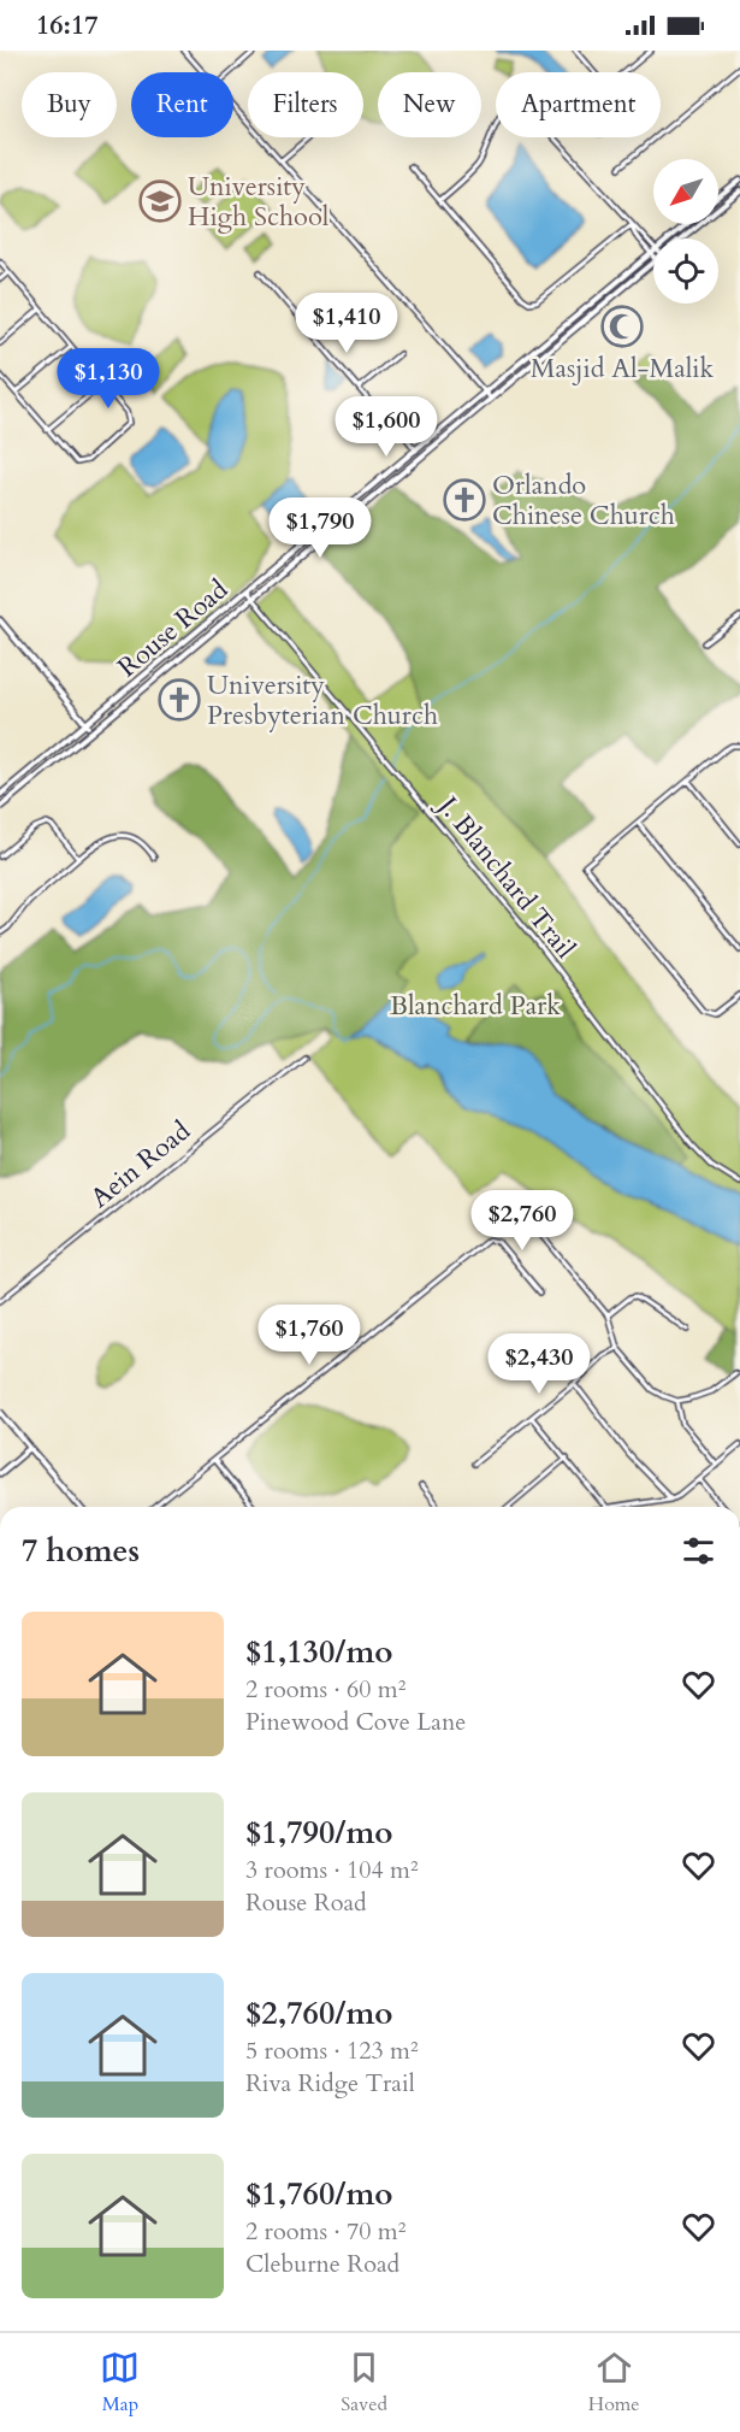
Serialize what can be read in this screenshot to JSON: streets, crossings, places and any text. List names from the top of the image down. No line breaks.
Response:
{"streets":{"street":["Rouse Road","J. Blanchard Trail","Aein Road"]},"crossings":[["Rouse Road","J. Blanchard Trail"]],"parks":["Blanchard Park"],"places":{"school or university":["University High School"],"mosque":["Masjid Al-Malik"],"church":["Orlando Chinese Church","University Presbyterian Church"]},"north":"bottom left","page":{"status":"16:17","chip":["Buy","Rent","Filters","New","Apartment"],"price":["$1,410","$1,130","$1,600","$1,790","$2,760","$1,760","$2,430"],"heading":"7 homes","list":[{"name":"$1,130/mo","note":"2 rooms · 60 m² · Pinewood Cove Lane"},{"name":"$1,790/mo","note":"3 rooms · 104 m² · Rouse Road"},{"name":"$2,760/mo","note":"5 rooms · 123 m² · Riva Ridge Trail"},{"name":"$1,760/mo","note":"2 rooms · 70 m² · Cleburne Road"}],"tabs":["Map","Saved","Home"]}}
